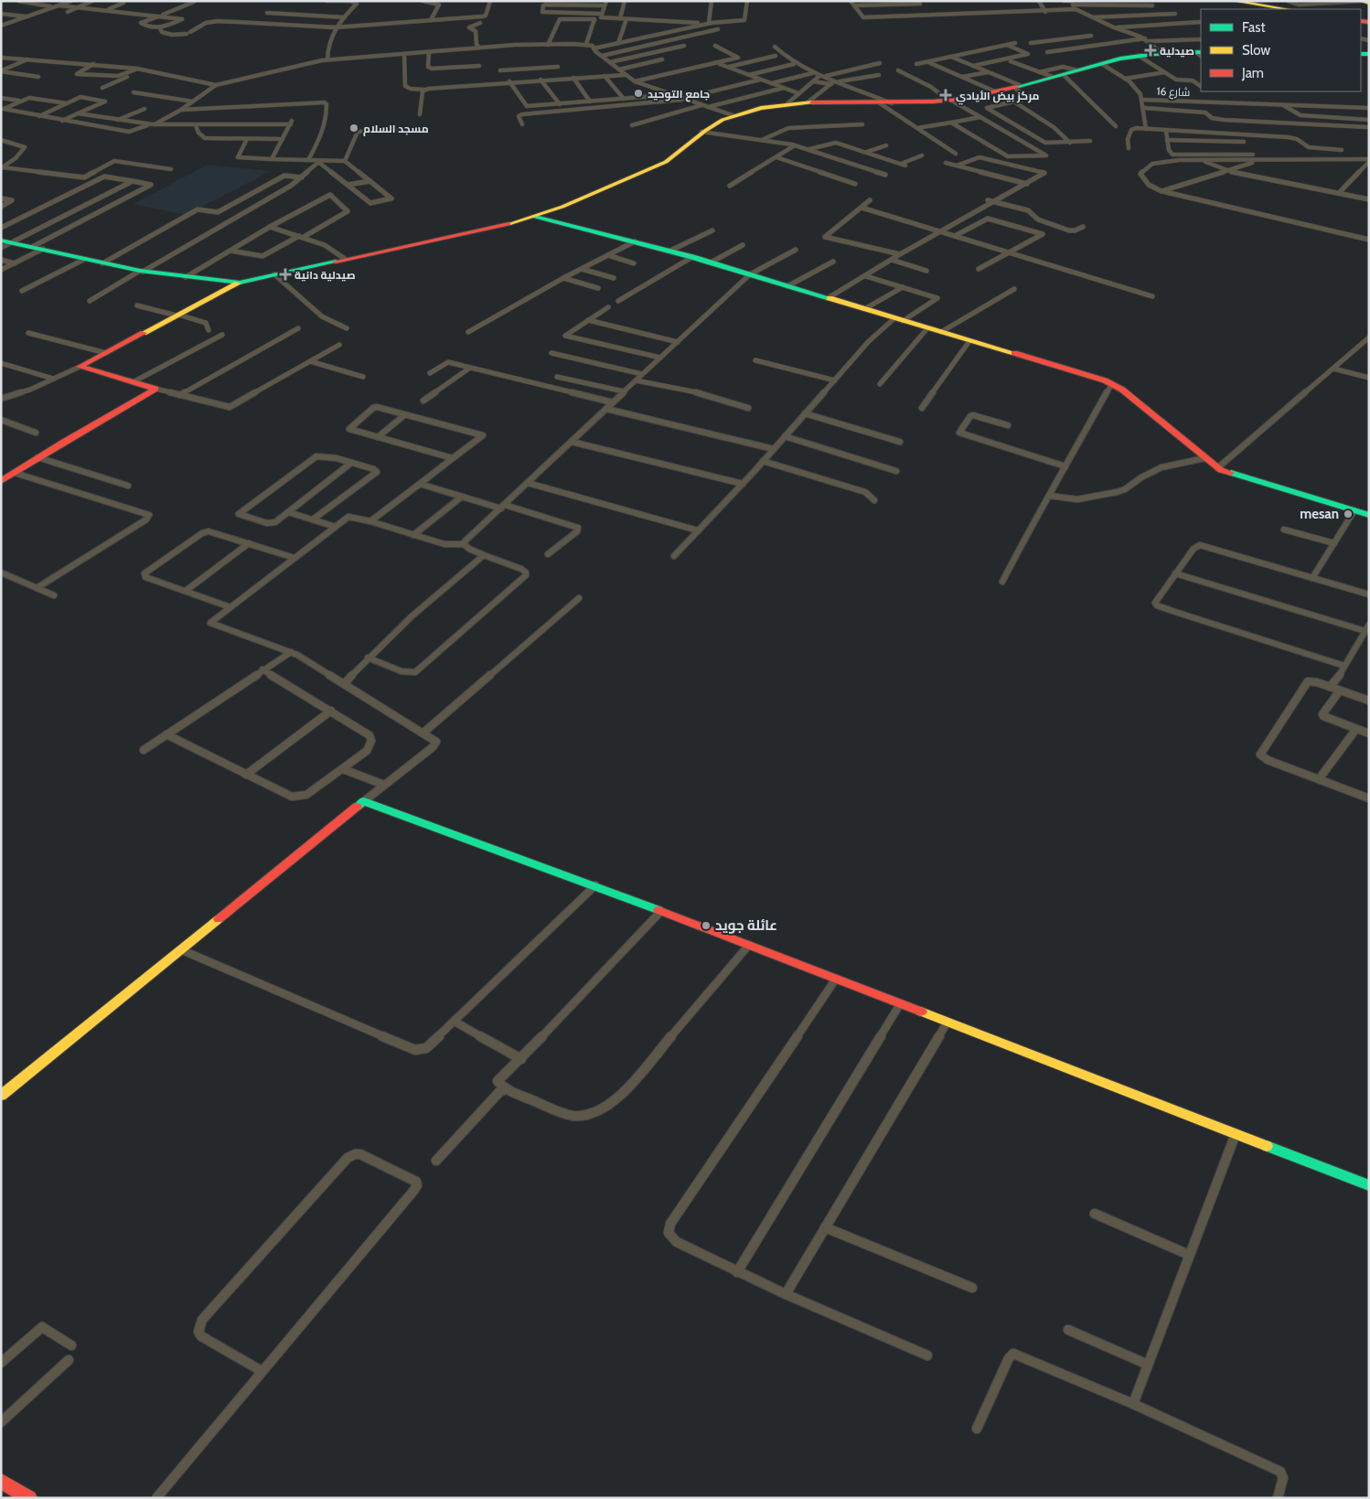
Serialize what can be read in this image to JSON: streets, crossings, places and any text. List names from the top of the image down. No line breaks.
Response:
{"streets":{"street":["شارع 16"]},"places":{"health":["صيدلية","مركز بيض الأيادي","صيدلية دانية"],"other":["جامع التوحيد","مسجد السلام","mesan","عائلة جويد"]},"legend":["Fast","Slow","Jam"]}
